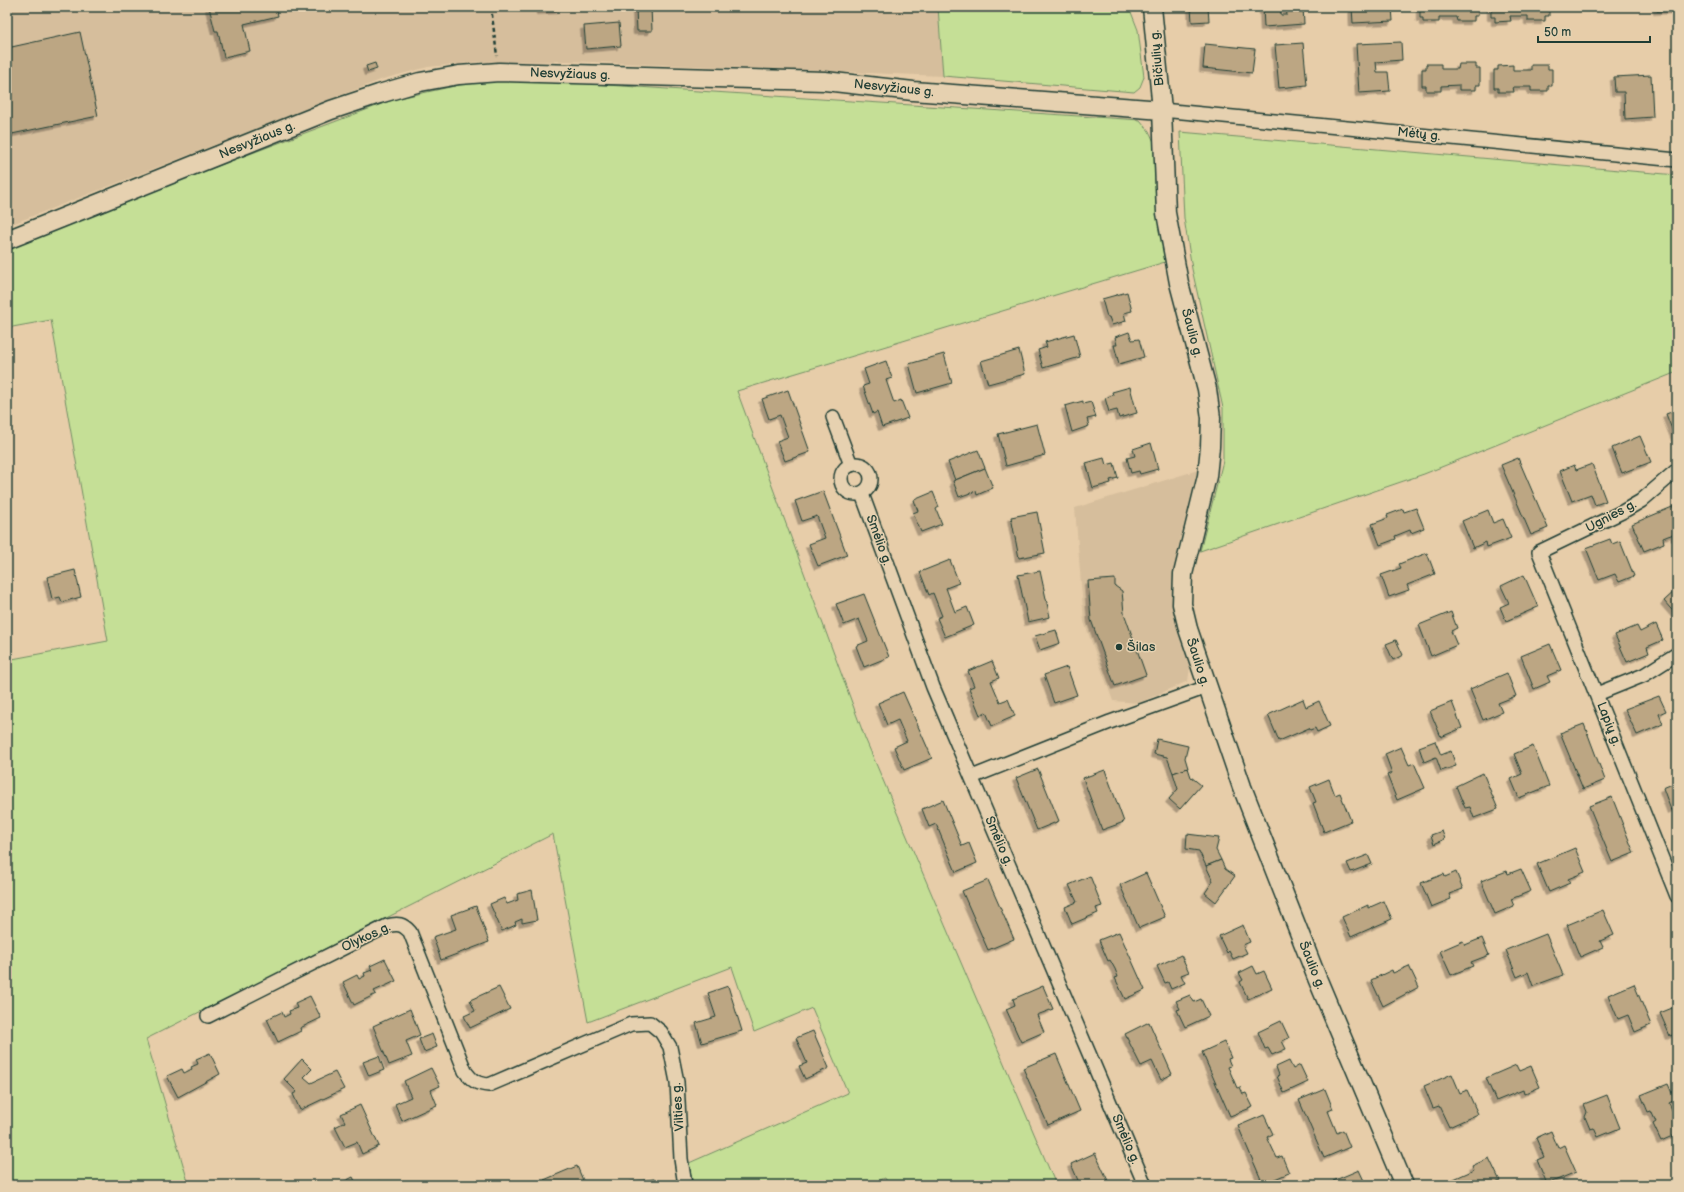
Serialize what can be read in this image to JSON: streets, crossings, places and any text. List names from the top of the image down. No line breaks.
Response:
{"streets":{"street":["Bičiulių g.","Nesvyžiaus g.","Mėtų g.","Šaulio g.","Ugnies g.","Smėlio g.","Lapių g.","Olykos g.","Vilties g."]},"crossings":[["Bičiulių g.","Nesvyžiaus g."],["Bičiulių g.","Mėtų g."],["Bičiulių g.","Šaulio g."],["Nesvyžiaus g.","Mėtų g."],["Nesvyžiaus g.","Šaulio g."],["Mėtų g.","Šaulio g."],["Ugnies g.","Lapių g."],["Olykos g.","Vilties g."]],"places":["Šilas"],"scale_bar":"50 m"}
